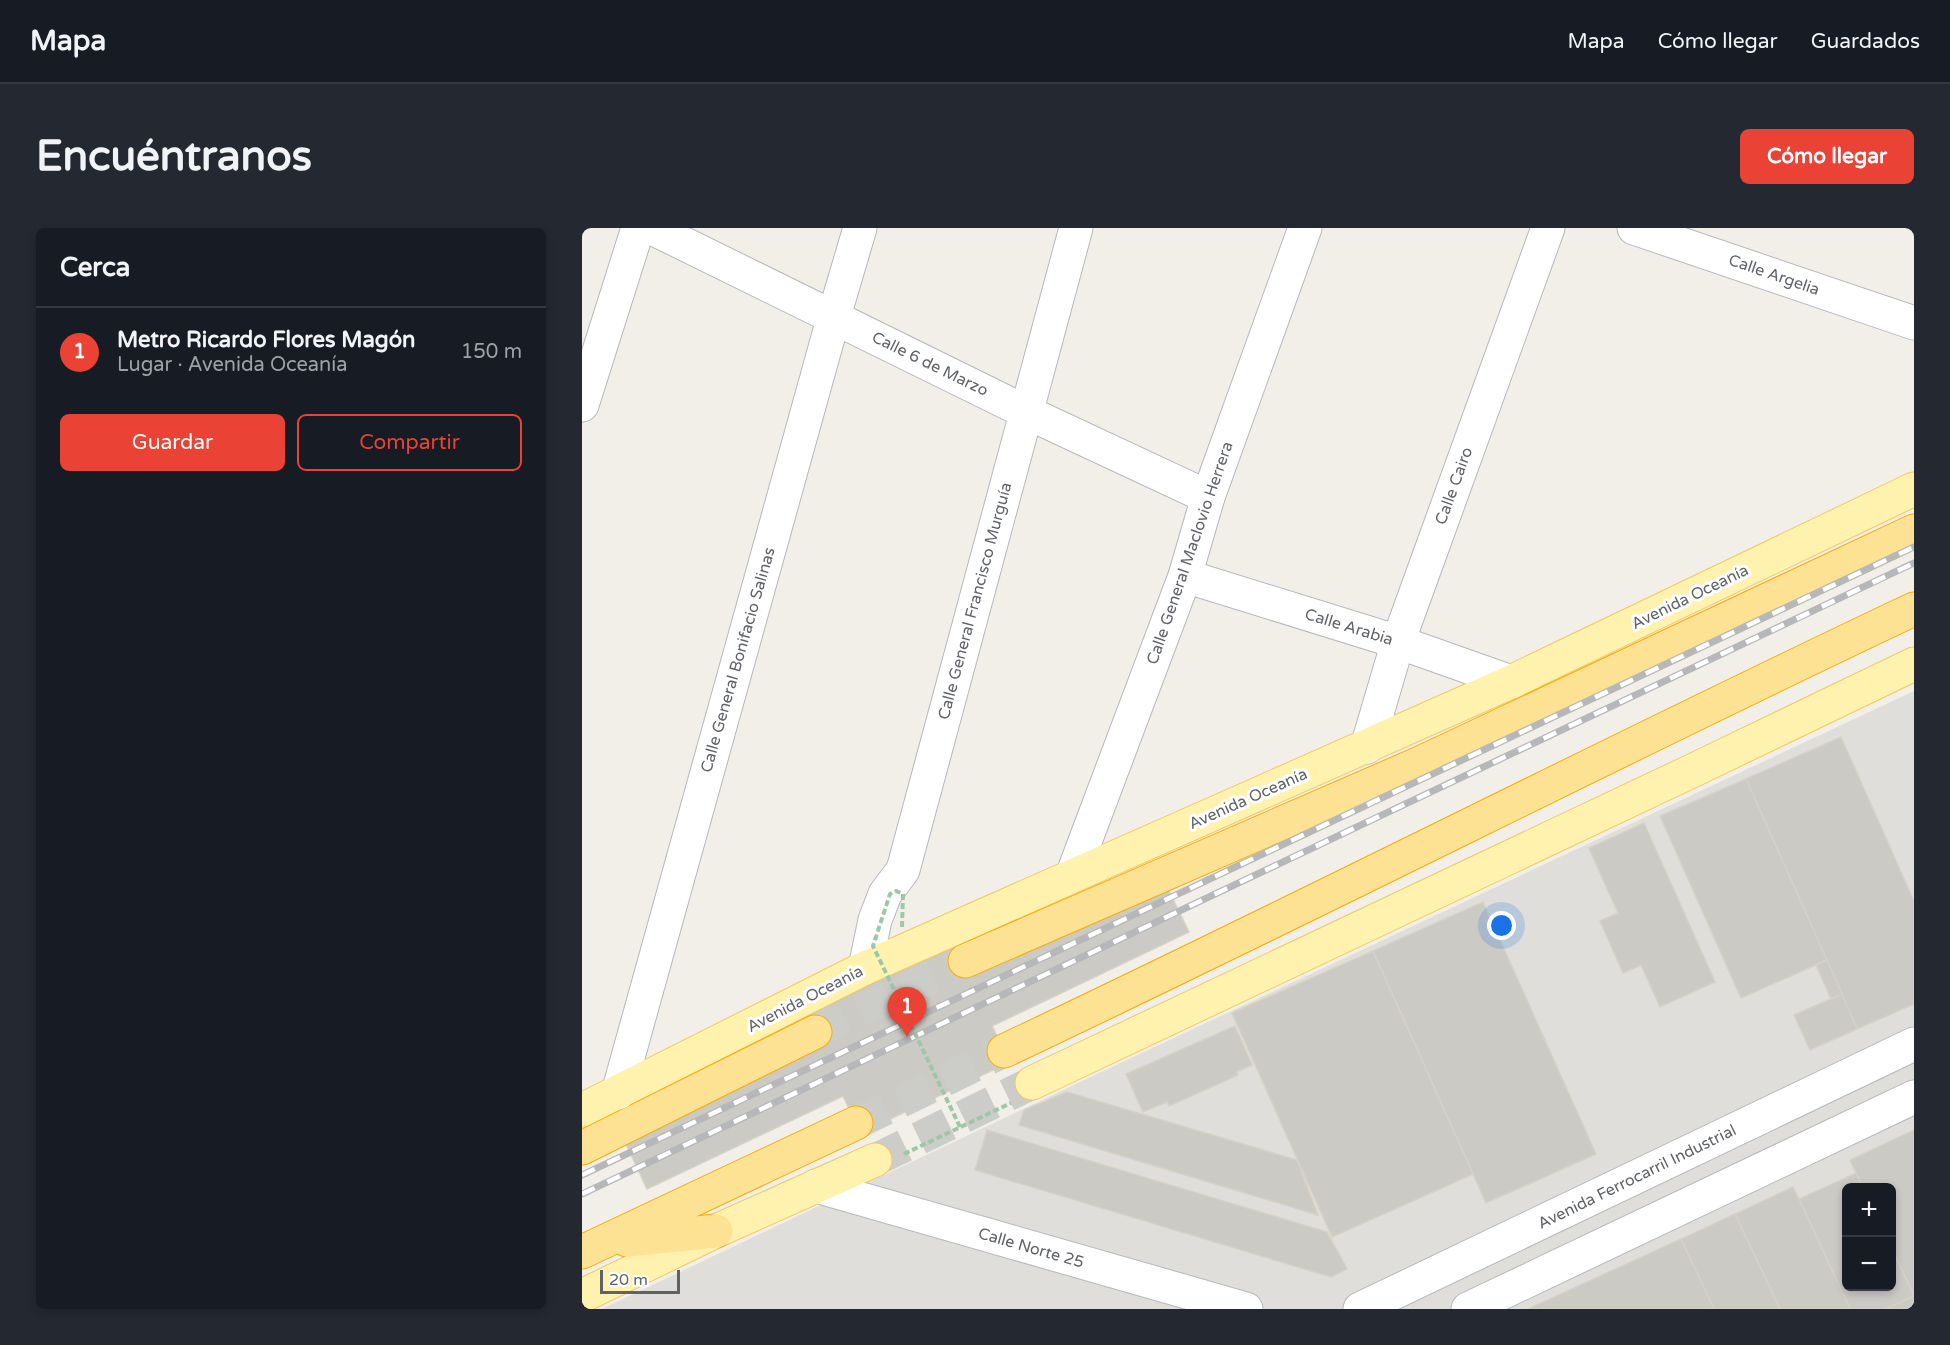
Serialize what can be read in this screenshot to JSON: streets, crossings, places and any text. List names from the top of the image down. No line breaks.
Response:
{"streets":{"highway":["Avenida Oceanía"],"street":["Calle Argelia","Calle 6 de Marzo","Calle Cairo","Calle General Maclovio Herrera","Calle General Francisco Murguía","Calle Arabia","Calle General Bonifacio Salinas","Avenida Ferrocarril Industrial","Calle Norte 25"]},"crossings":[["Calle 6 de Marzo","Calle General Maclovio Herrera"],["Calle 6 de Marzo","Calle General Francisco Murguía"],["Calle 6 de Marzo","Calle General Bonifacio Salinas"],["Calle Cairo","Avenida Oceanía"],["Calle Cairo","Calle Arabia"],["Calle General Maclovio Herrera","Avenida Oceanía"],["Calle General Maclovio Herrera","Calle Arabia"],["Avenida Oceanía","Calle General Francisco Murguía"],["Avenida Oceanía","Calle Arabia"],["Avenida Oceanía","Calle General Bonifacio Salinas"]],"scale_bar":"20 m","page":{"header":"Mapa","nav":["Mapa","Cómo llegar","Guardados"],"buttons":["Cómo llegar",["Guardar","Compartir"]],"title":"Encuéntranos","heading":"Cerca","list":[{"mark":"1","name":"Metro Ricardo Flores Magón","note":"Lugar · Avenida Oceanía","value":"150 m"}],"pins":"1","map_buttons":["+","−"],"scale":"20 m"}}
